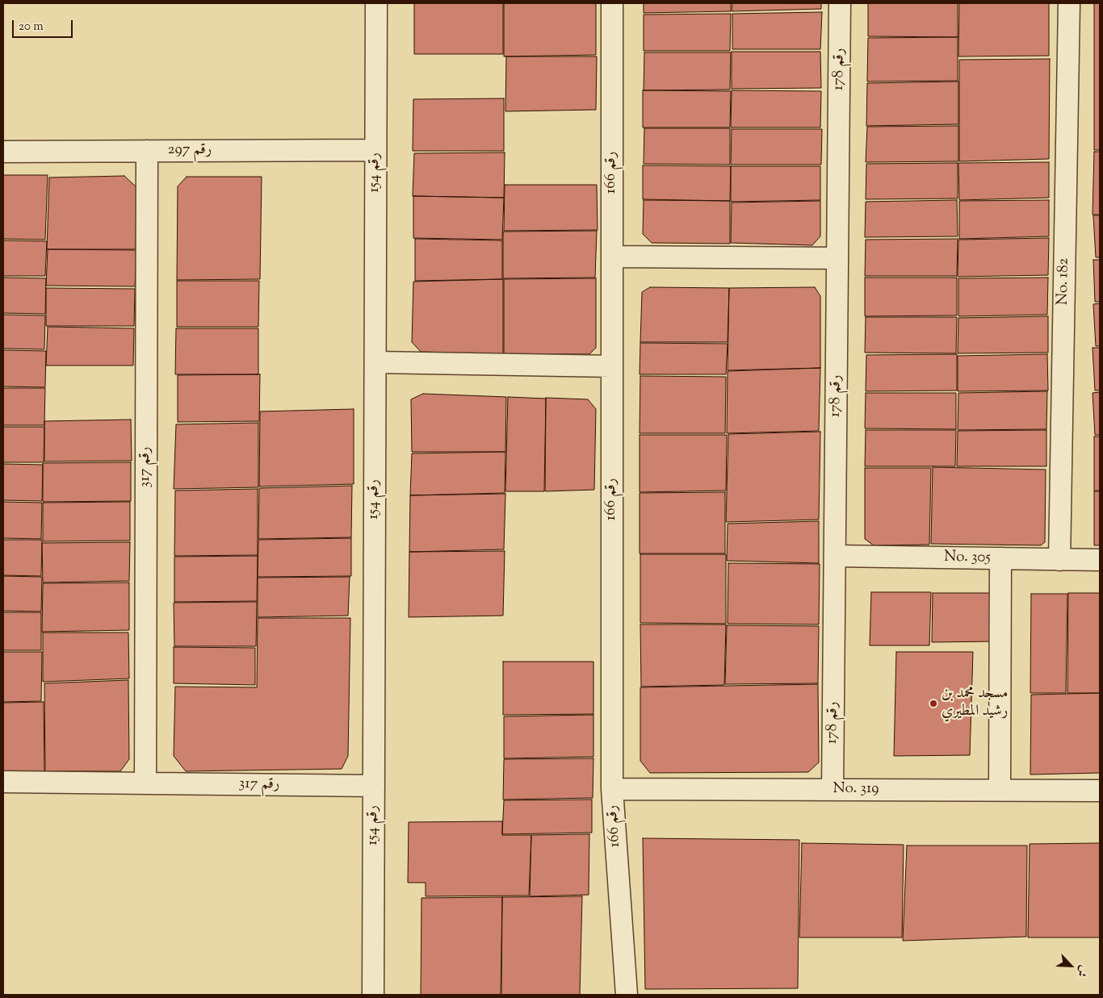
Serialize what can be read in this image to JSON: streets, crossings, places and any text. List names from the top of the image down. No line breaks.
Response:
{"streets":{"street":["رقم 178","رقم 297","رقم 154","رقم 166","No. 182","رقم 317","No. 305","No. 319"]},"crossings":[["رقم 178","No. 305"],["رقم 178","No. 319"],["رقم 297","رقم 154"],["رقم 297","رقم 317"],["رقم 154","رقم 317"],["رقم 166","No. 319"],["No. 182","No. 305"]],"places":["مسجد محمد بن رشيد المطيري"],"scale_bar":"20 m","north":"bottom right"}
